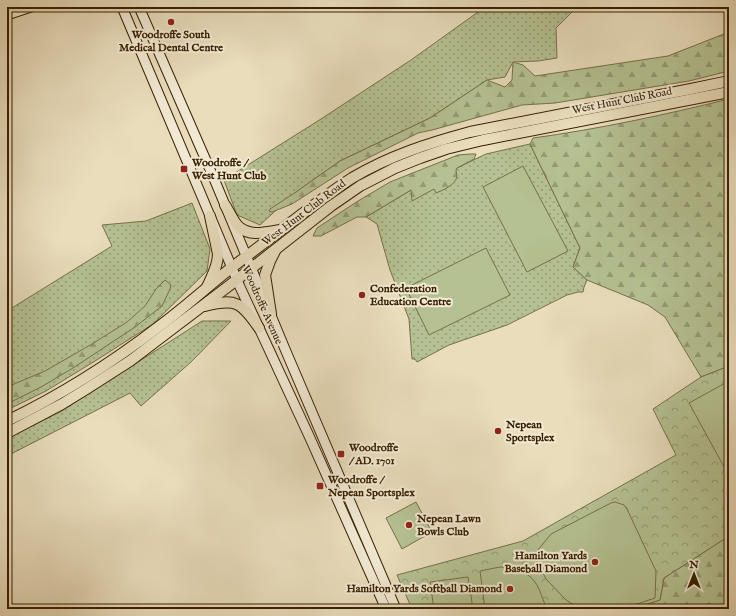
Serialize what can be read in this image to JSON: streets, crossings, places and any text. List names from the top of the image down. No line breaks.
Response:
{"streets":{"main road":["West Hunt Club Road","Woodroffe Avenue"]},"crossings":[["West Hunt Club Road","Woodroffe Avenue"]],"places":{"other":["Woodroffe South Medical Dental Centre","Confederation Education Centre","Nepean Sportsplex","Nepean Lawn Bowls Club","Hamilton Yards Baseball Diamond","Hamilton Yards Softball Diamond"],"transit":["Woodroffe / West Hunt Club","Woodroffe / AD. 1701","Woodroffe / Nepean Sportsplex"]},"north":"top"}
